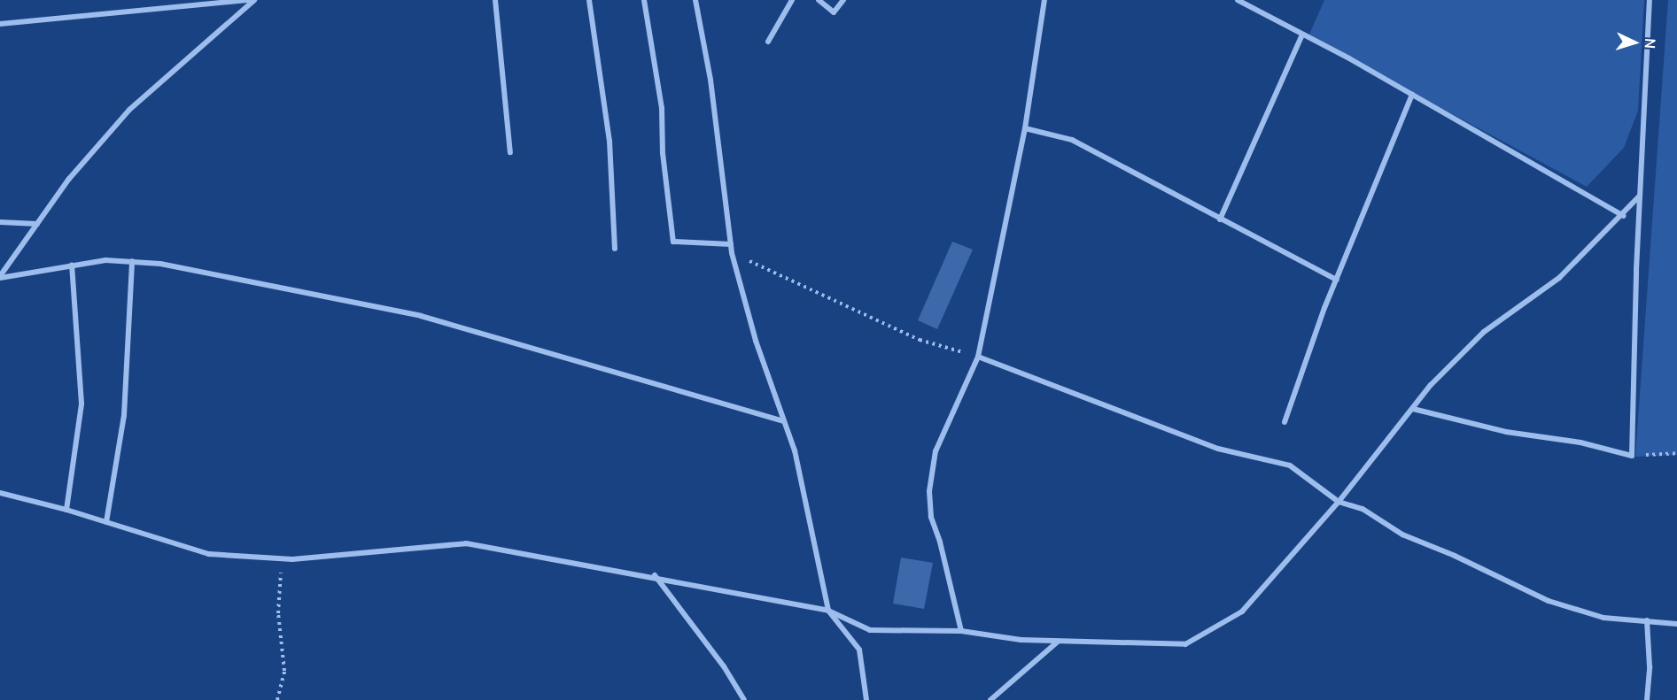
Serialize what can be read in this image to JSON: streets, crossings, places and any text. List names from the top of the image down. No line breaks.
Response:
{"north":"right"}
